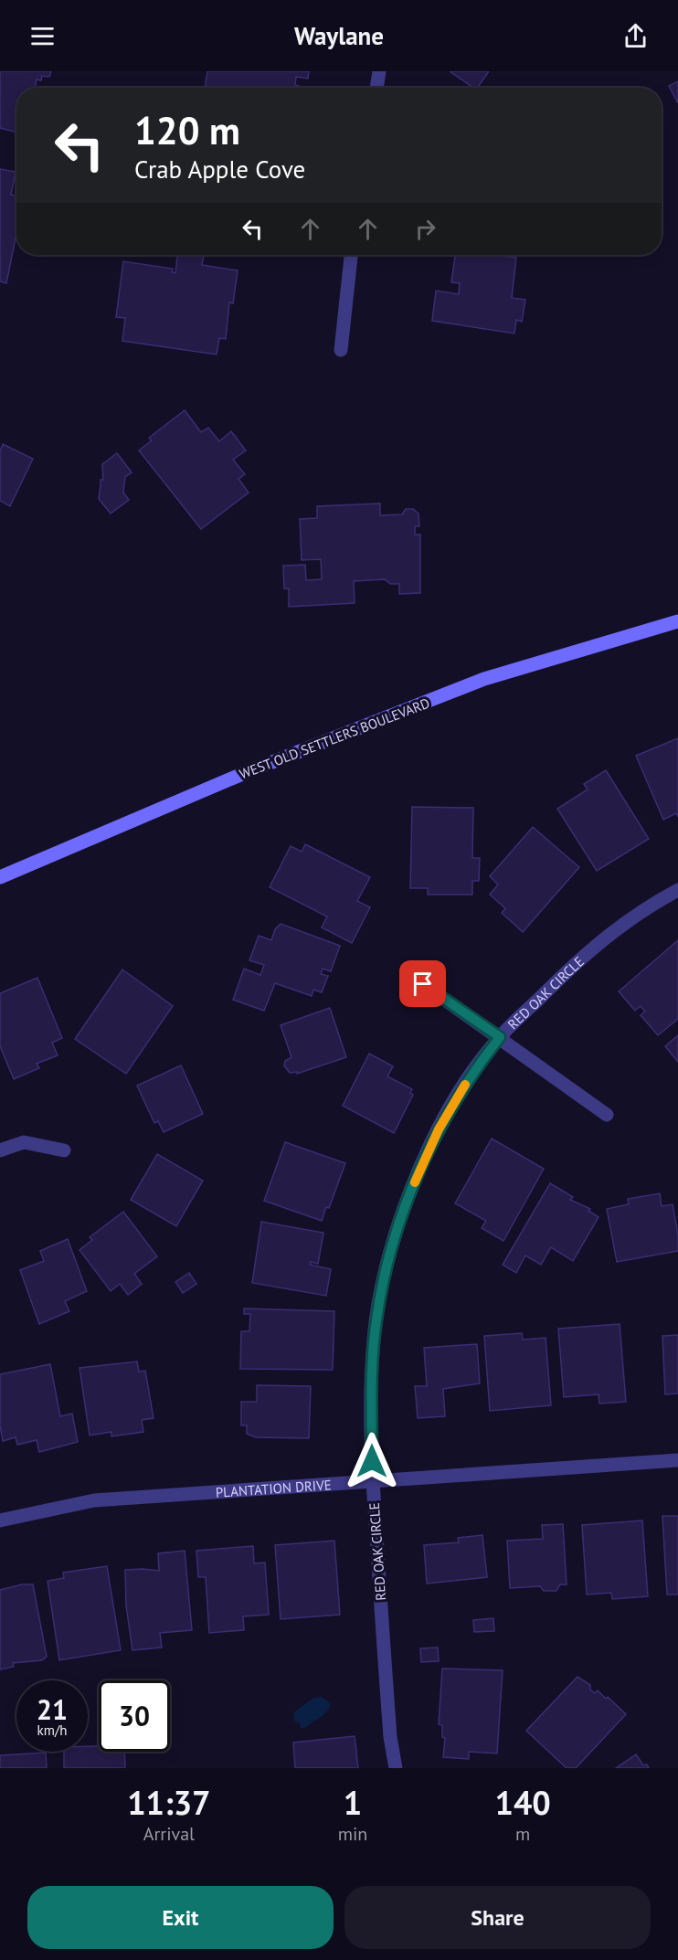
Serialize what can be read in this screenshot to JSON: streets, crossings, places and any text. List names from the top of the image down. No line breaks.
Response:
{"streets":{"main road":["WEST OLD SETTLERS BOULEVARD"],"street":["RED OAK CIRCLE","PLANTATION DRIVE"]},"crossings":[["RED OAK CIRCLE","PLANTATION DRIVE"]],"page":{"header":"Waylane","turn":["120 m","Crab Apple Cove"],"speed":"21 km/h","limit":"30","eta":["11:37","Arrival","1","min","140","m"],"buttons":["Exit","Share"]}}
